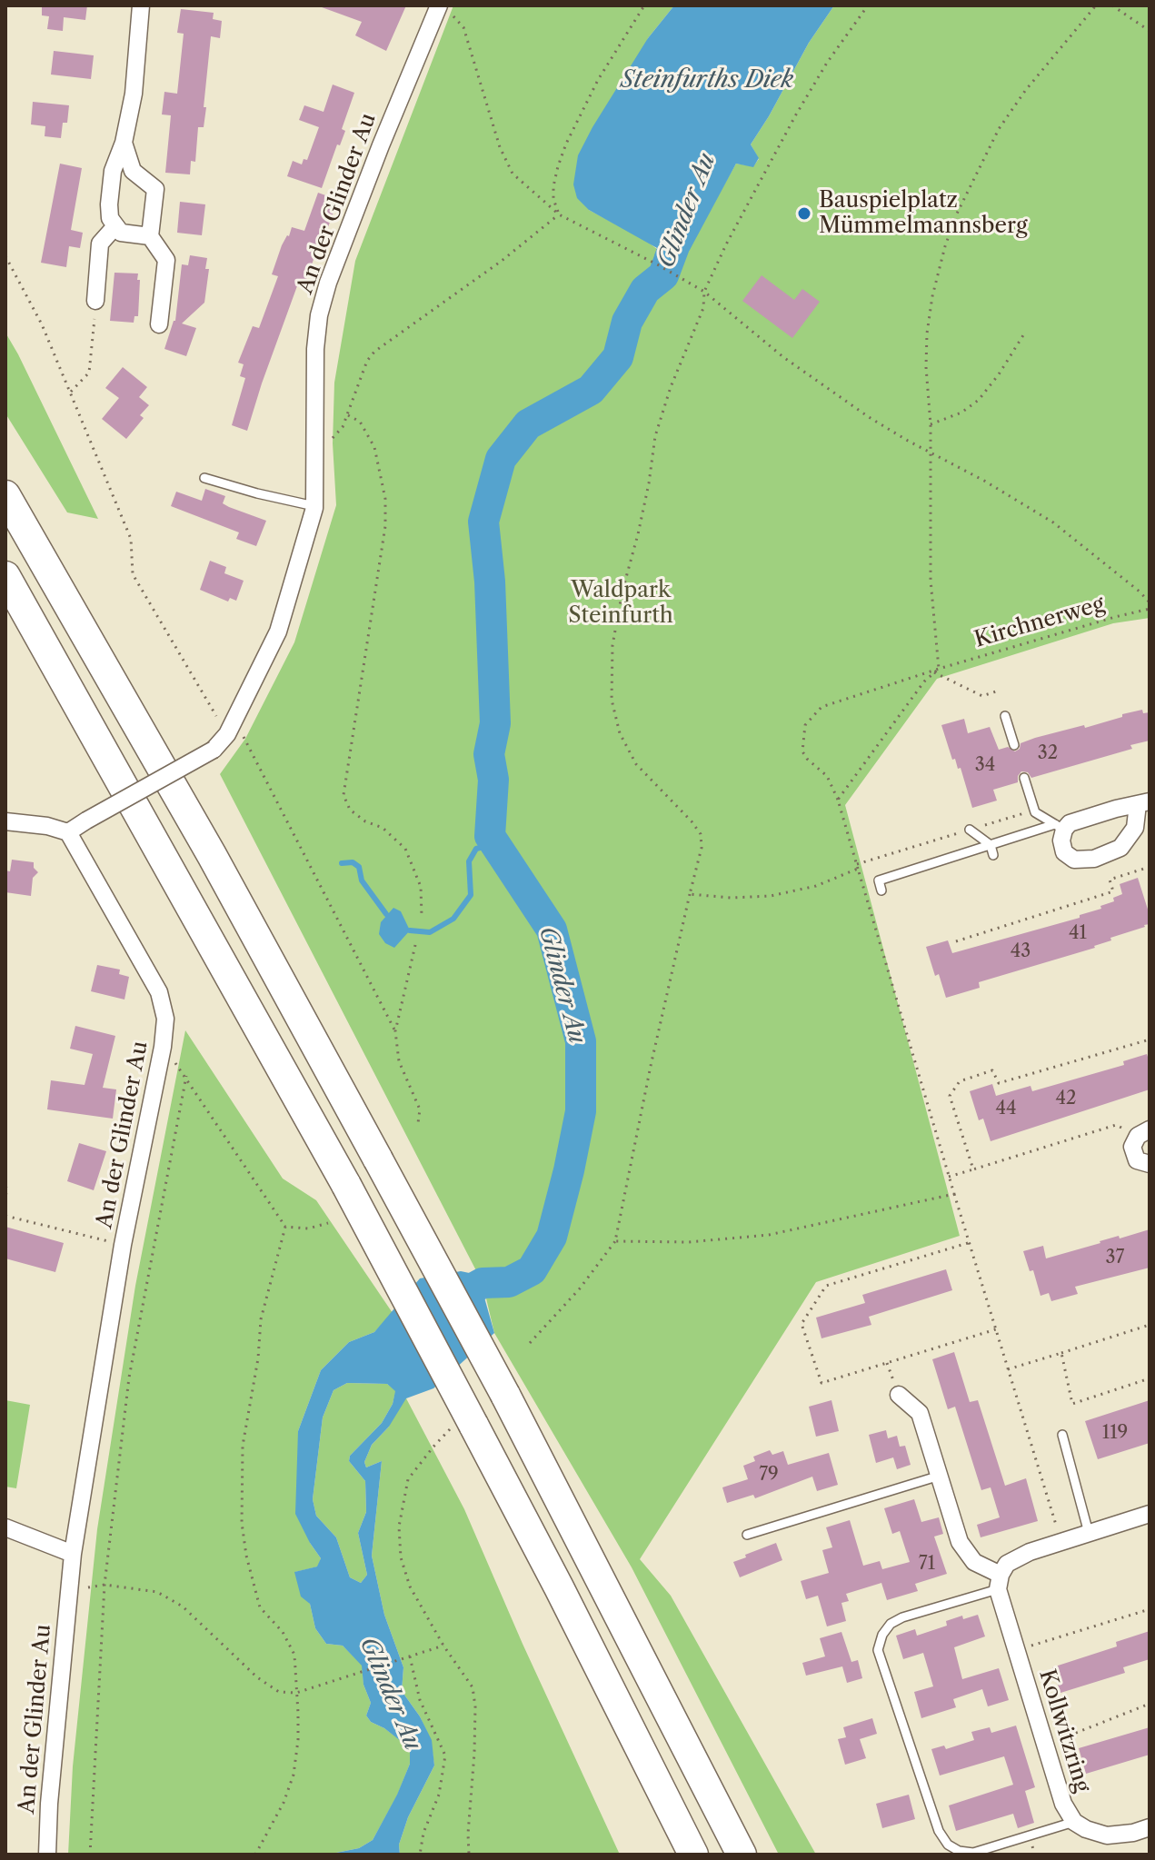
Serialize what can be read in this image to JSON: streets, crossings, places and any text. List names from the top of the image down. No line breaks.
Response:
{"streets":{"street":["An der Glinder Au","Kollwitzring"],"path":["Kirchnerweg"]},"water":["Steinfurths Diek","Glinder Au"],"parks":["Waldpark Steinfurth"],"places":["Bauspielplatz Mümmelmannsberg"],"house_numbers":["32","34","41","43","42","44","37","119","79","71"]}
